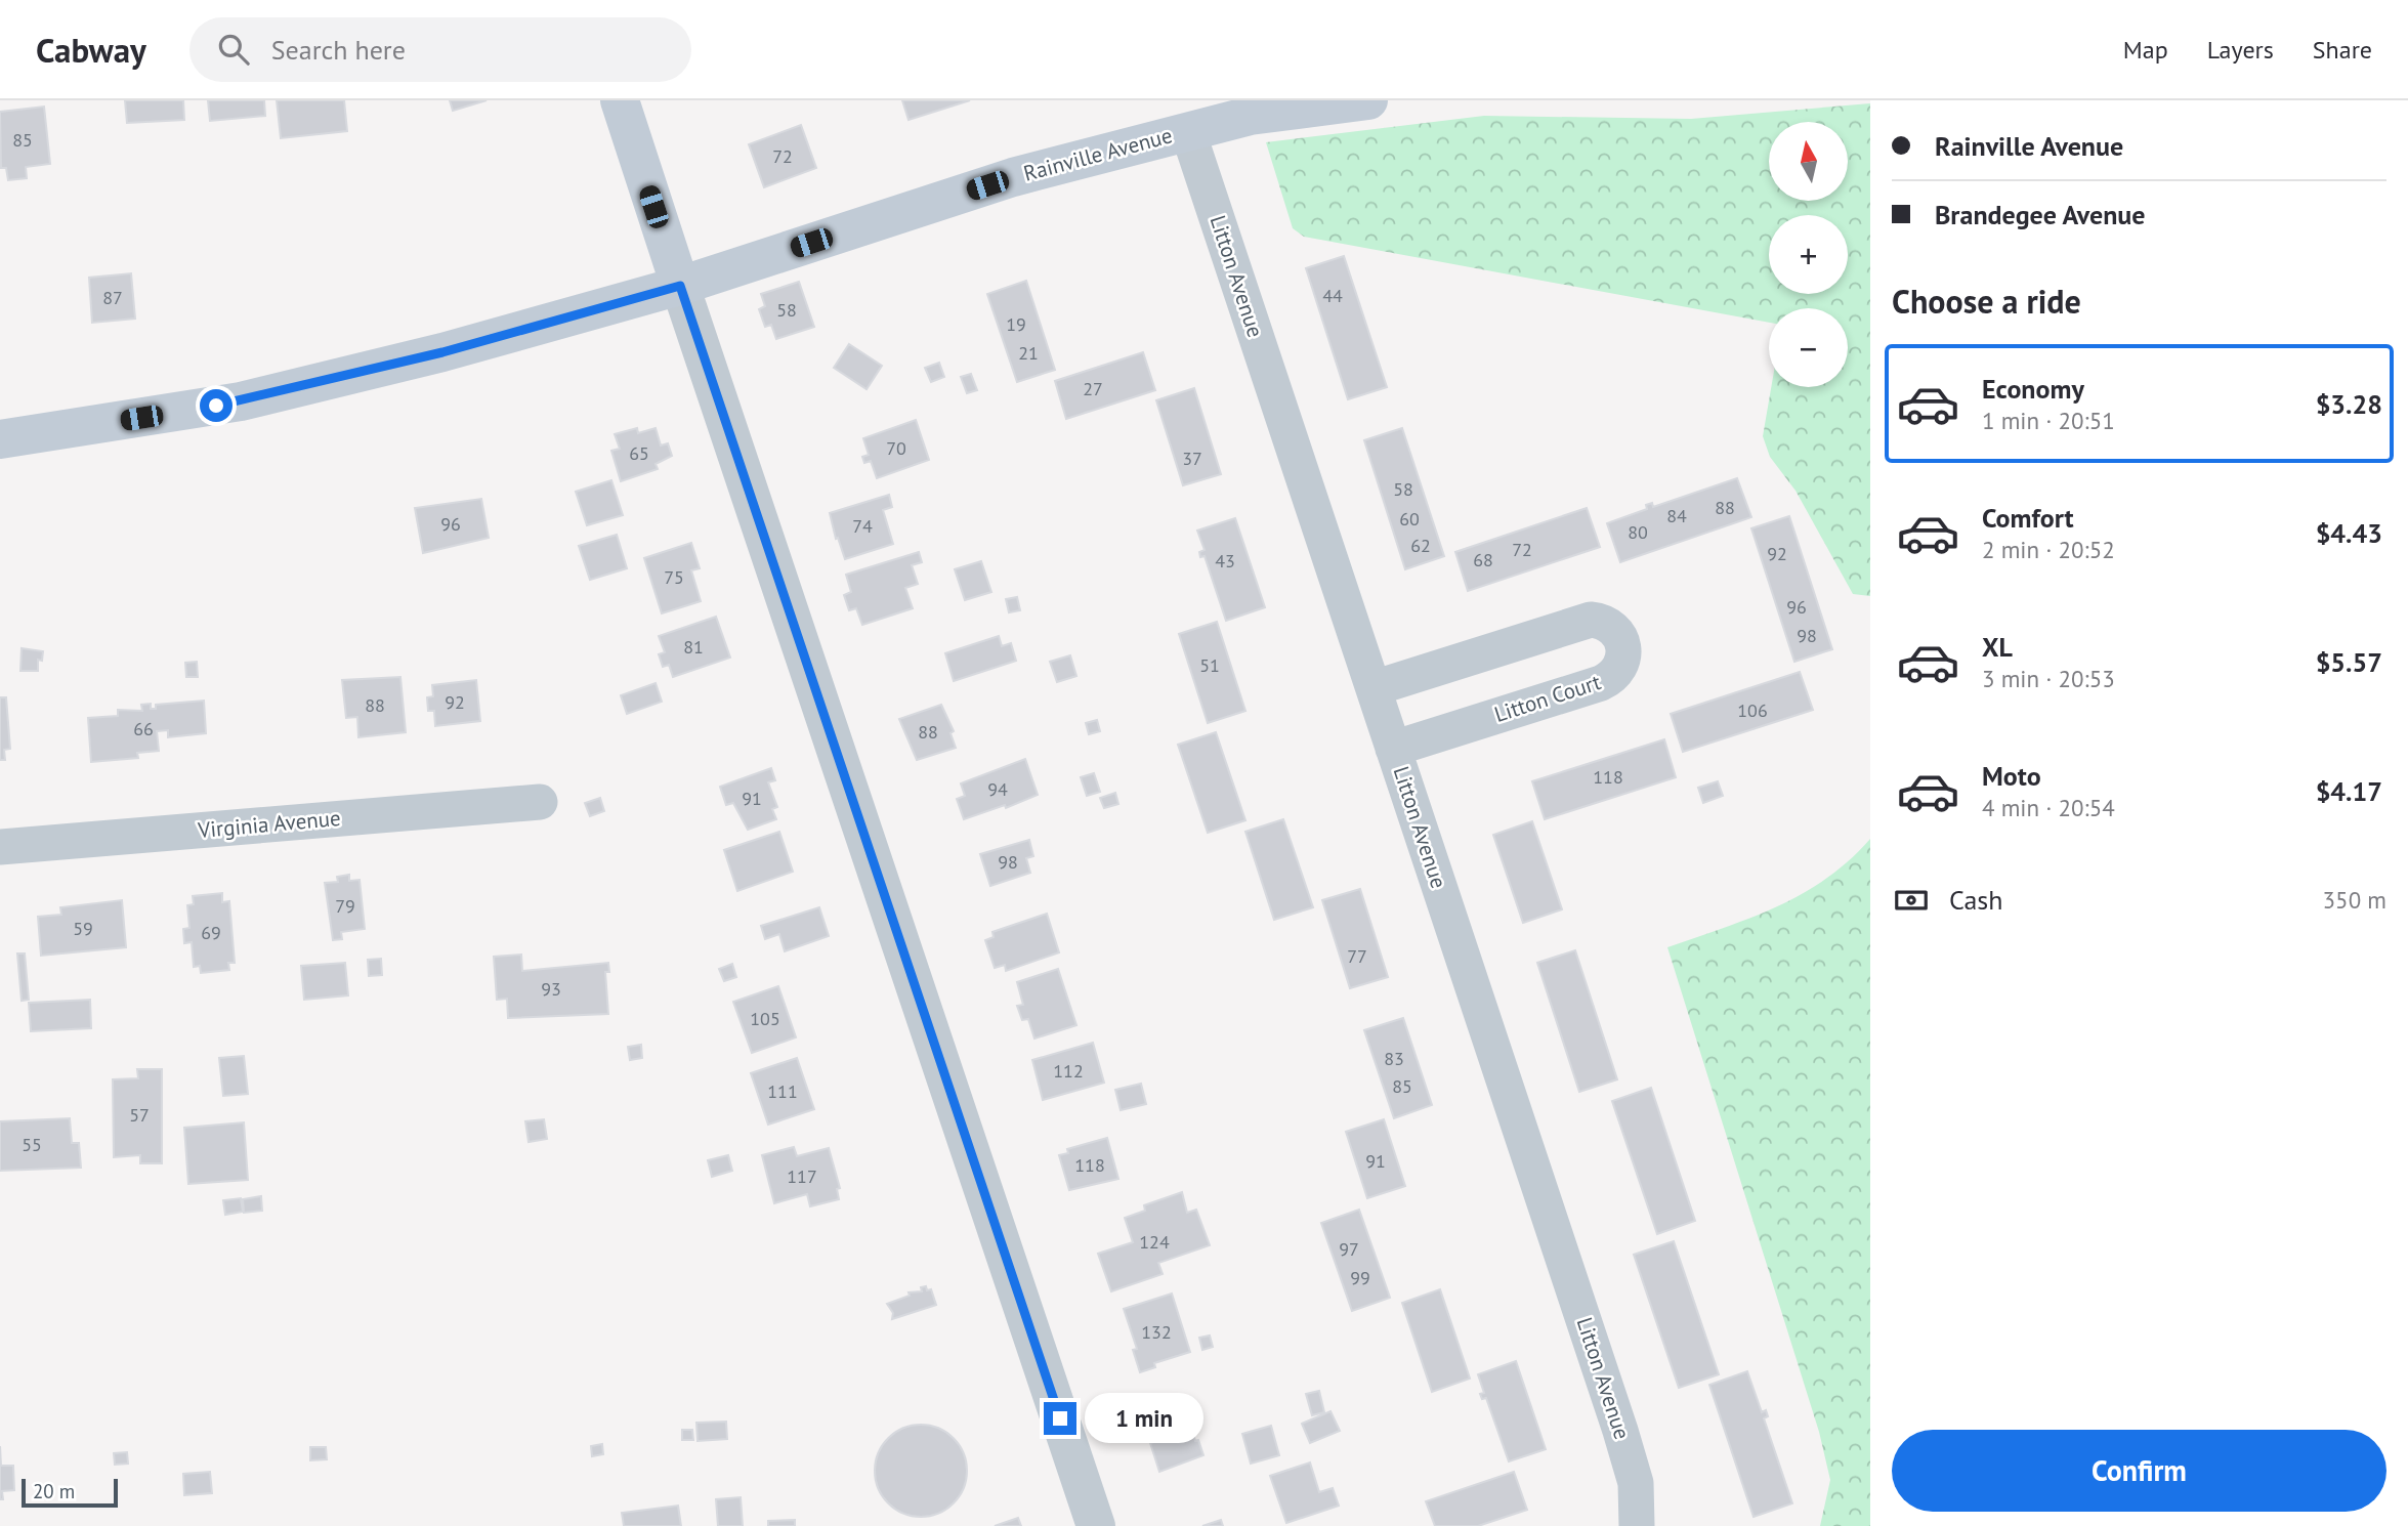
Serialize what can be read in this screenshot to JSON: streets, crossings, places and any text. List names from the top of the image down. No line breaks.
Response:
{"streets":{"main road":["Rainville Avenue"],"street":["Litton Avenue","Litton Court","Virginia Avenue"]},"crossings":[["Rainville Avenue","Litton Avenue"],["Litton Avenue","Litton Court"]],"house_numbers":["85","72","44","87","58","19","21","27","70","65","37","58","88","84","60","96","74","80","62","72","92","68","43","75","96","98","81","51","92","88","106","66","88","118","94","91","98","79","59","69","77","93","105","83","112","85","111","57","55","91","118","117","124","97","99","132"],"scale_bar":"20 m","north":"top","page":{"header":"Cabway","search":"Search here","nav":["Map","Layers","Share"],"banner":["Rainville Avenue","Brandegee Avenue"],"map_buttons":["+","−"],"heading":"Choose a ride","list":[{"name":"Economy","note":"1 min · 20:51","value":"$3.28"},{"name":"Comfort","note":"2 min · 20:52","value":"$4.43"},{"name":"XL","note":"3 min · 20:53","value":"$5.57"},{"name":"Moto","note":"4 min · 20:54","value":"$4.17"}],"pay":["Cash","350 m"],"bubble":"1 min","buttons":"Confirm","scale":"20 m"}}
